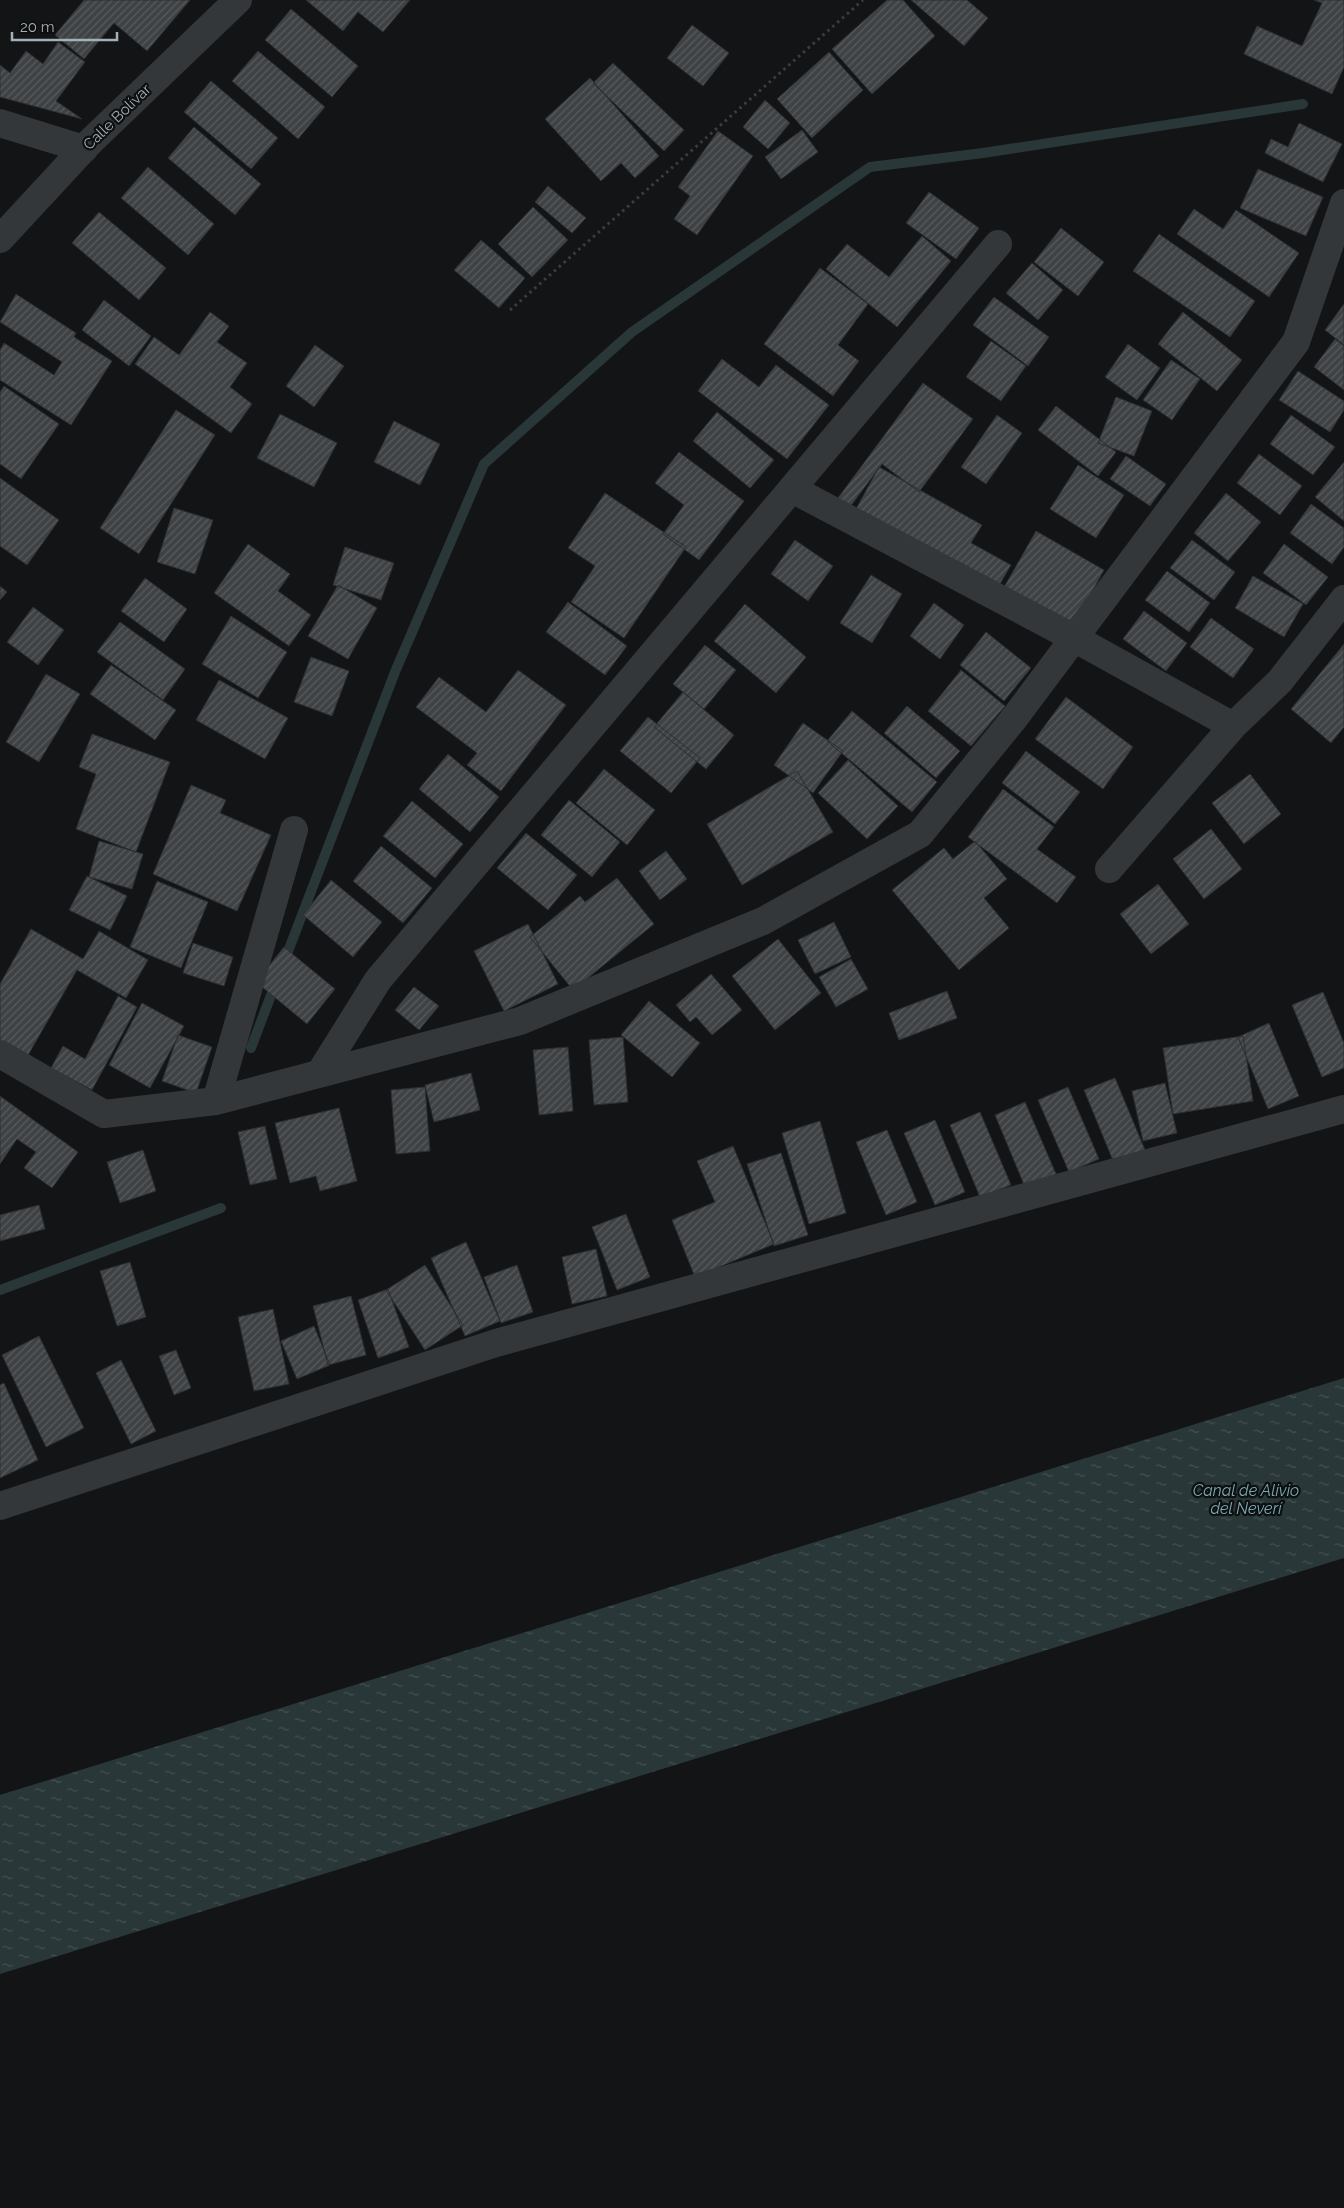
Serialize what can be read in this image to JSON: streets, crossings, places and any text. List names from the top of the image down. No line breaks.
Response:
{"streets":{"street":["Calle Bolívar"]},"water":["Canal de Alivio del Neverí"],"scale_bar":"20 m"}
